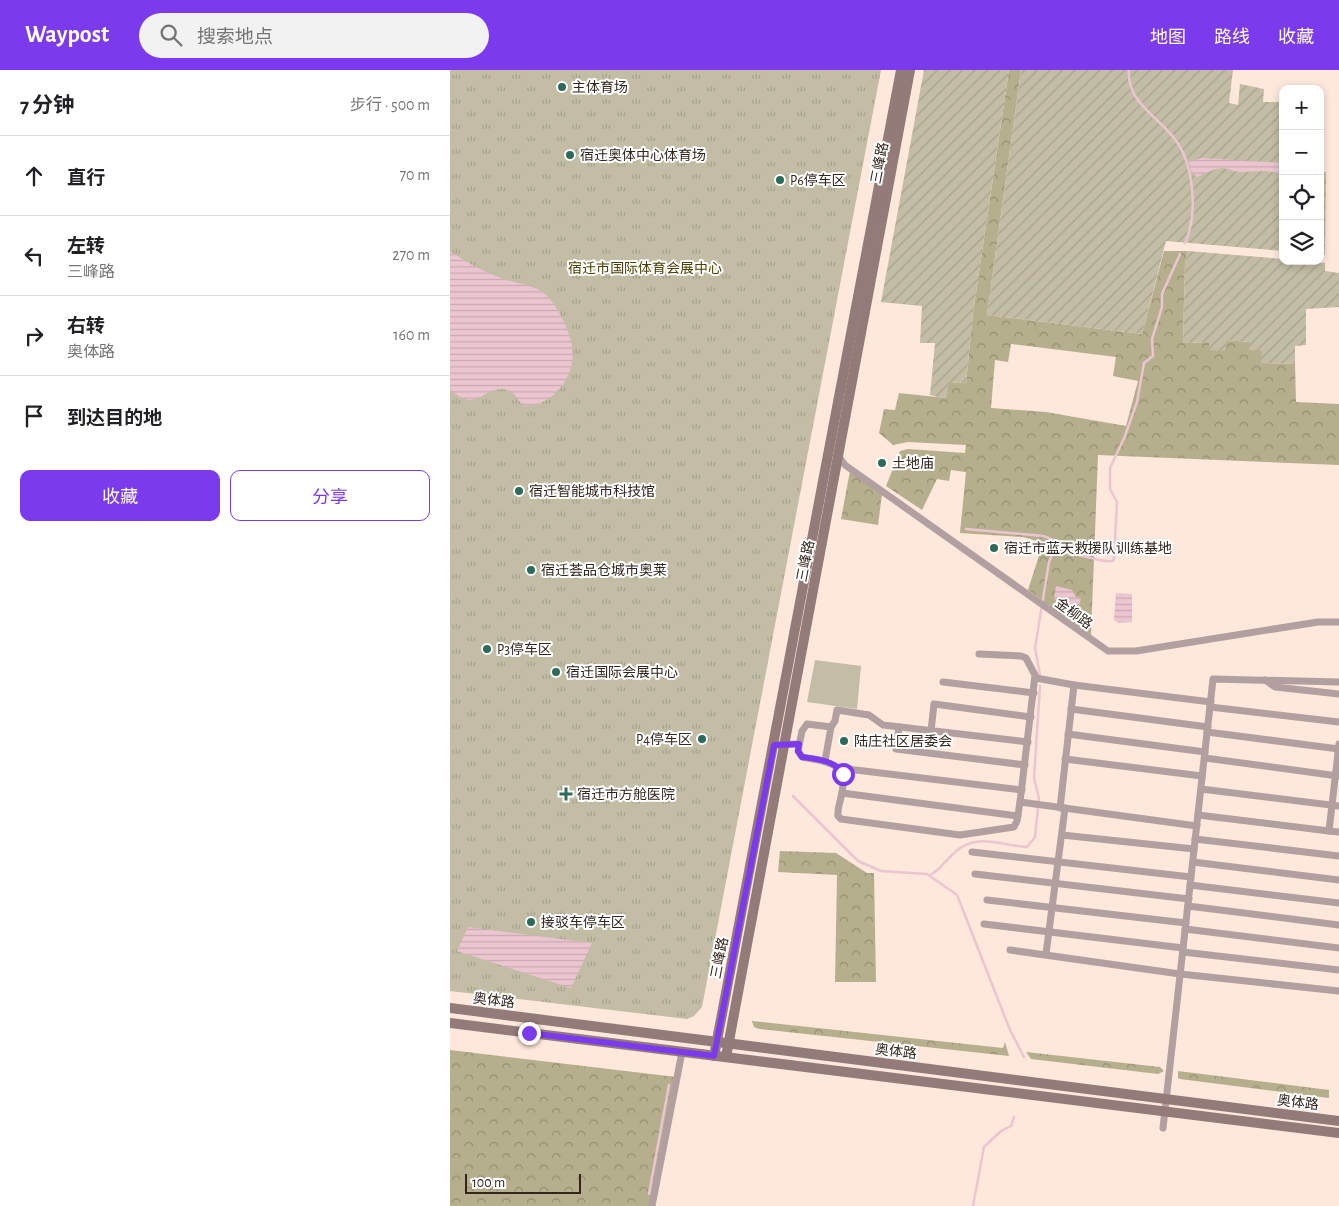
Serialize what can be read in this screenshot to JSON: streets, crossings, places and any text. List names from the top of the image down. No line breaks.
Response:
{"streets":{"main road":["三峰路","奥体路"],"street":["金柳路"]},"crossings":[["三峰路","金柳路"],["三峰路","奥体路"]],"parks":["宿迁市国际体育会展中心"],"places":{"other":["主体育场","宿迁奥体中心体育场","P6停车区","土地庙","宿迁智能城市科技馆","宿迁市蓝天救援队训练基地","宿迁荟品仓城市奥莱","P3停车区","宿迁国际会展中心","P4停车区","陆庄社区居委会","接驳车停车区"],"health":["宿迁市方舱医院"]},"scale_bar":"100 m","page":{"header":"Waypost","search":"搜索地点","nav":["地图","路线","收藏"],"heading":["7 分钟","步行 · 500 m"],"map_buttons":["+","−"],"list":[["直行","70 m"],["左转","三峰路","270 m"],["右转","奥体路","160 m"],"到达目的地"],"buttons":["收藏","分享"],"scale":"100 m"}}
